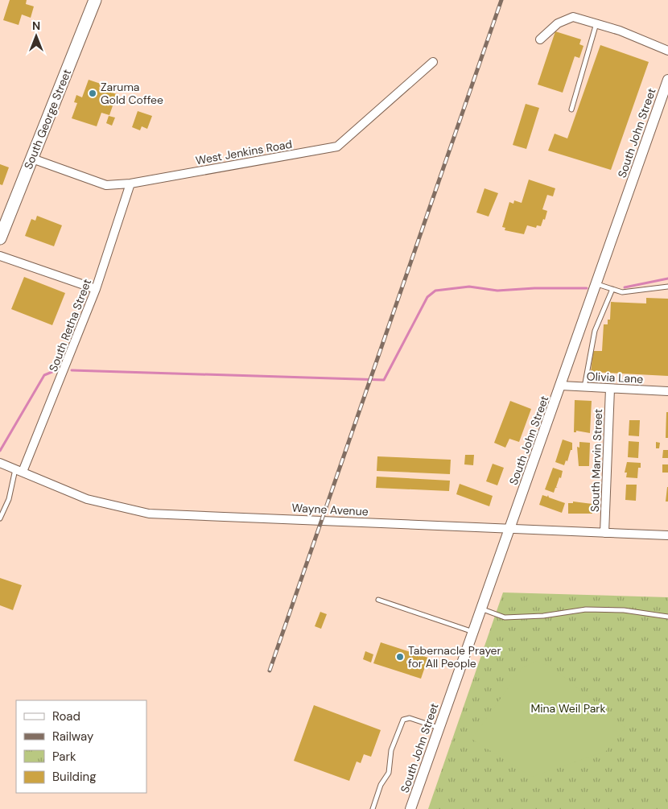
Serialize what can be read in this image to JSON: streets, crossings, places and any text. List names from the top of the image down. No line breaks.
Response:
{"streets":{"main road":["South George Street"],"street":["South John Street","West Jenkins Road","South Retha Street","Olivia Lane","South Marvin Street","Wayne Avenue"]},"crossings":[["South George Street","West Jenkins Road"],["South John Street","Olivia Lane"],["South John Street","Wayne Avenue"],["West Jenkins Road","South Retha Street"],["South Retha Street","Wayne Avenue"],["Olivia Lane","South Marvin Street"],["South Marvin Street","Wayne Avenue"]],"parks":["Mina Weil Park"],"places":["Zaruma Gold Coffee","Tabernacle Prayer for All People"],"legend":["Road","Railway","Park","Building"],"north":"top"}
